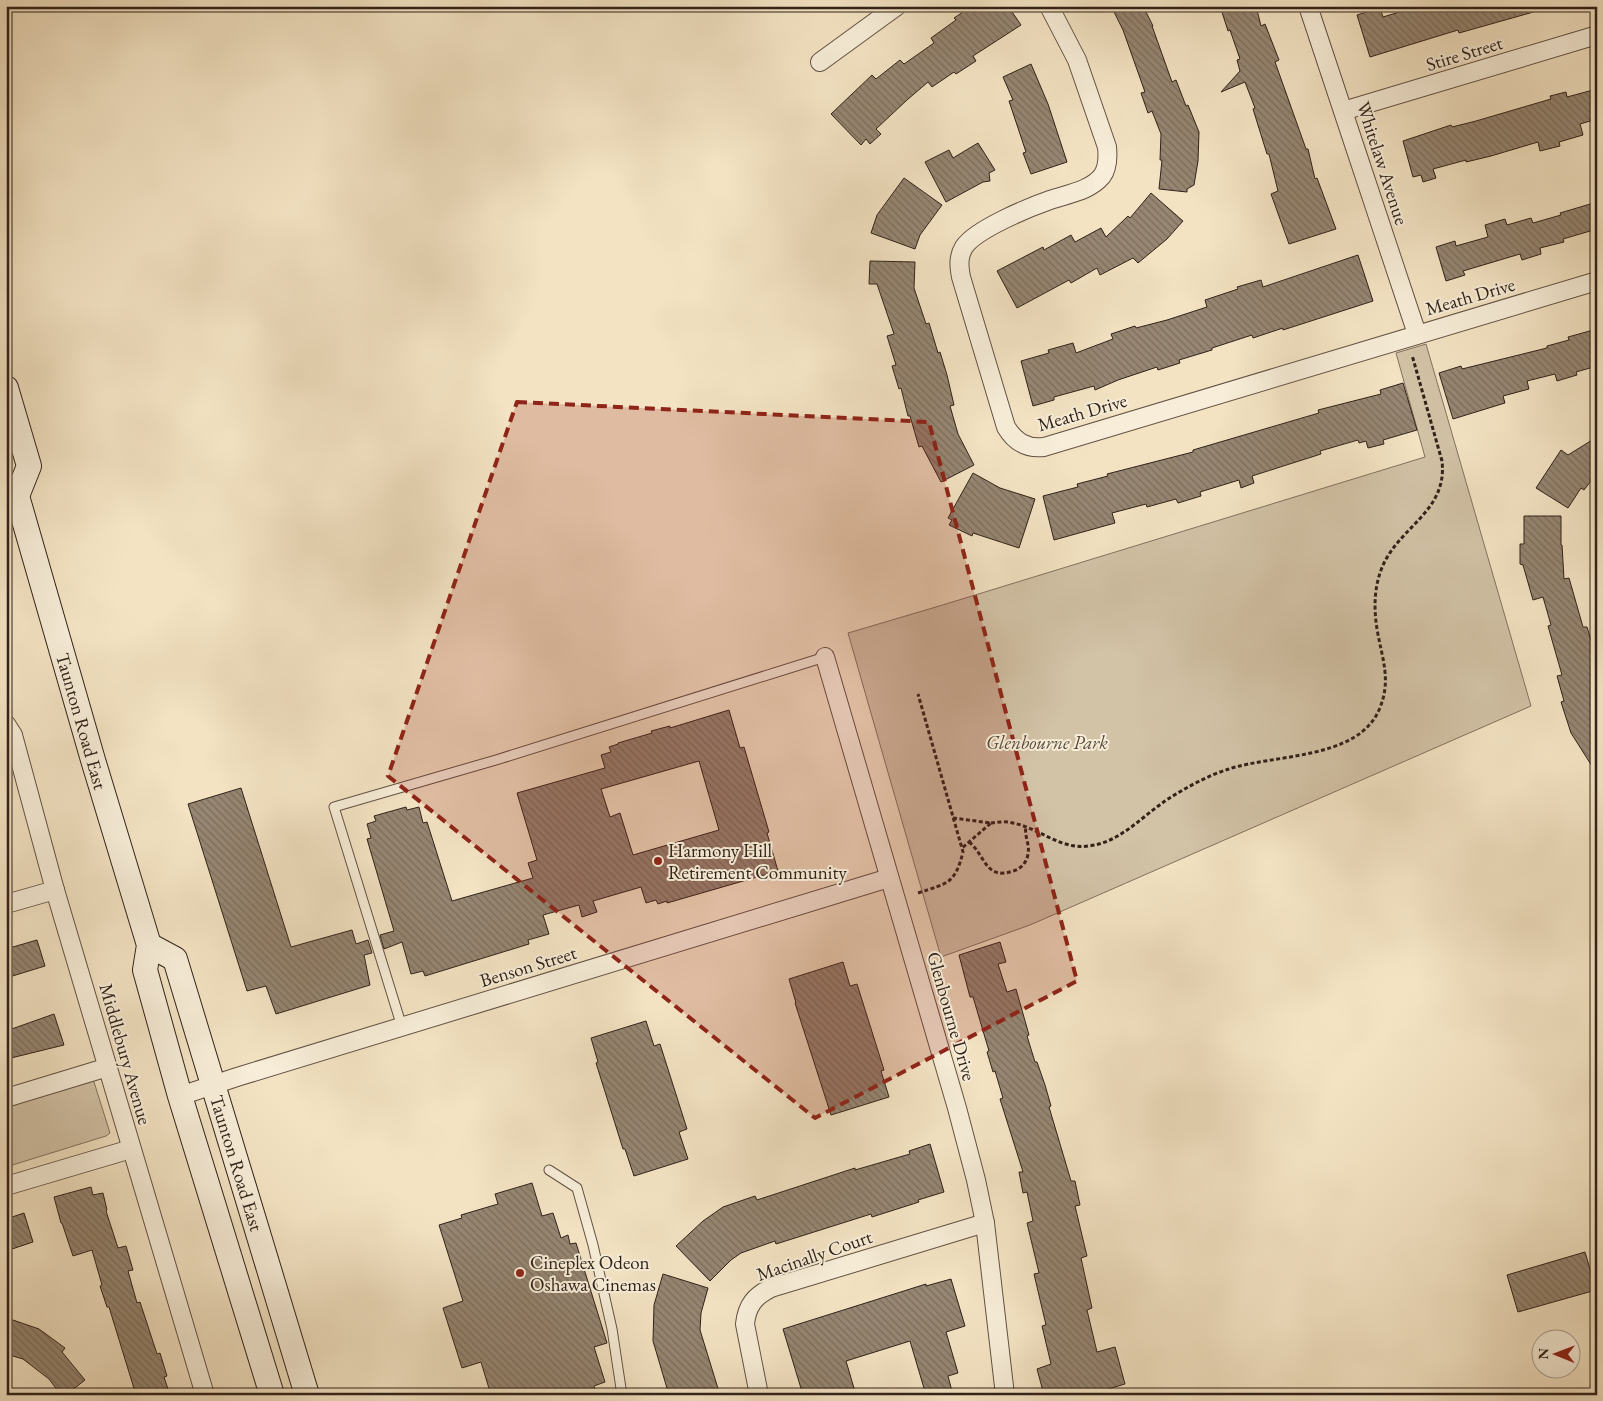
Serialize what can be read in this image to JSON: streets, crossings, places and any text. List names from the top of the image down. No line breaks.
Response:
{"streets":{"main road":["Taunton Road East"],"street":["Stire Street","Whitelaw Avenue","Meath Drive","Benson Street","Glenbourne Drive","Middlebury Avenue","Macinally Court"]},"crossings":[["Stire Street","Whitelaw Avenue"],["Whitelaw Avenue","Meath Drive"],["Taunton Road East","Benson Street"],["Benson Street","Glenbourne Drive"],["Glenbourne Drive","Macinally Court"]],"parks":["Glenbourne Park"],"places":["Harmony Hill Retirement Community","Cineplex Odeon Oshawa Cinemas"],"north":"left"}
